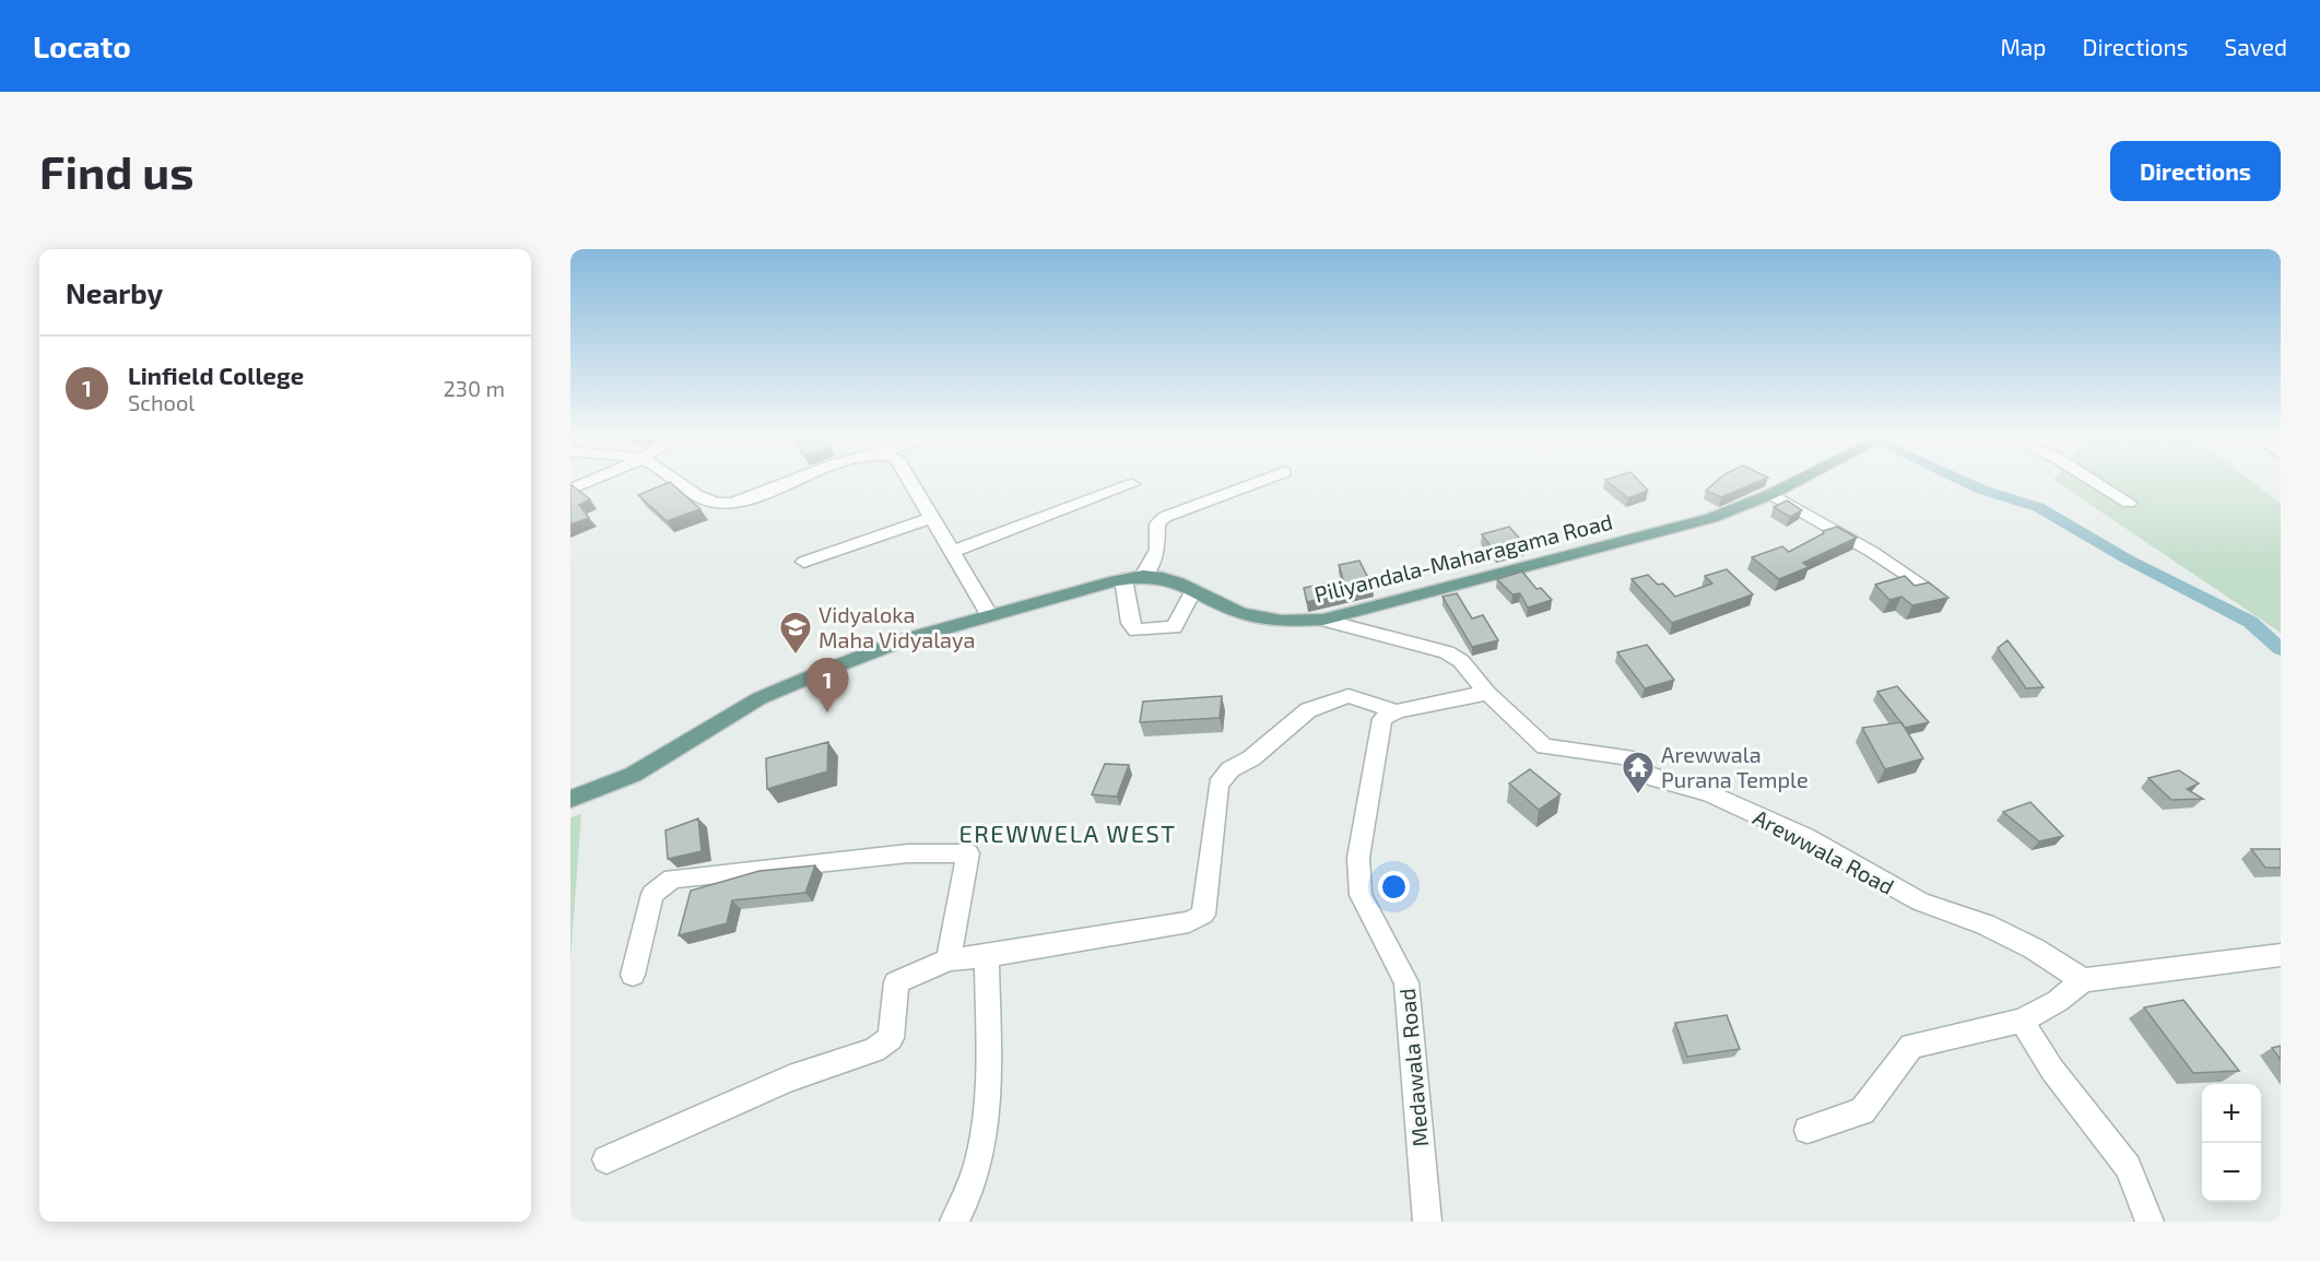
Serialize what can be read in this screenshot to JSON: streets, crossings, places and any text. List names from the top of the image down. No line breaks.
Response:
{"streets":{"main road":["Piliyandala-Maharagama Road"],"street":["Arewwala Road","Medawala Road"]},"crossings":[["Piliyandala-Maharagama Road","Arewwala Road"]],"districts":["EREWWELA WEST"],"places":{"school or university":["Vidyaloka Maha Vidyalaya"],"temple":["Arewwala Purana Temple"]},"page":{"header":"Locato","nav":["Map","Directions","Saved"],"buttons":"Directions","title":"Find us","heading":"Nearby","list":[{"mark":"1","name":"Linfield College","note":"School","value":"230 m"}],"pins":"1","map_buttons":["+","−"]}}
